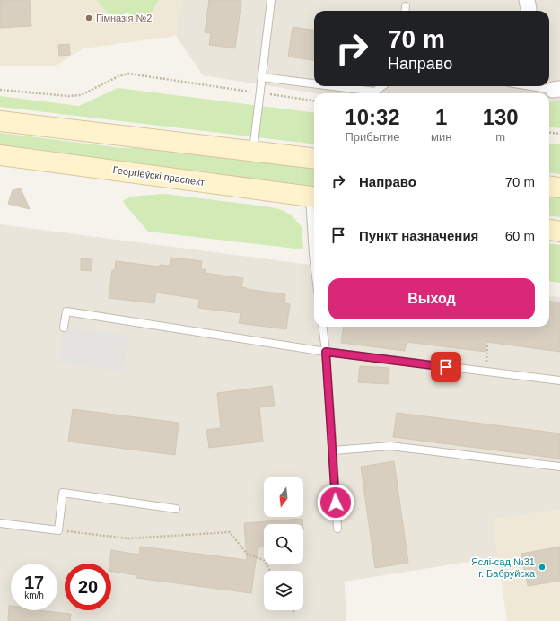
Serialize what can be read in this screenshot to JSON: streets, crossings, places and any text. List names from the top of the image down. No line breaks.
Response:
{"streets":{"main road":["Георгіеўскі праспект"]},"places":["Гімназія №2","Яслі-сад №31 г. Бабруйска"],"north":"bottom","page":{"turn":["70 m","Направо"],"eta":["10:32","Прибытие","1","мин","130","m"],"list":[{"name":"Направо","value":"70 m"},{"name":"Пункт назначения","value":"60 m"}],"buttons":"Выход","speed":"17 km/h","limit":"20"}}
